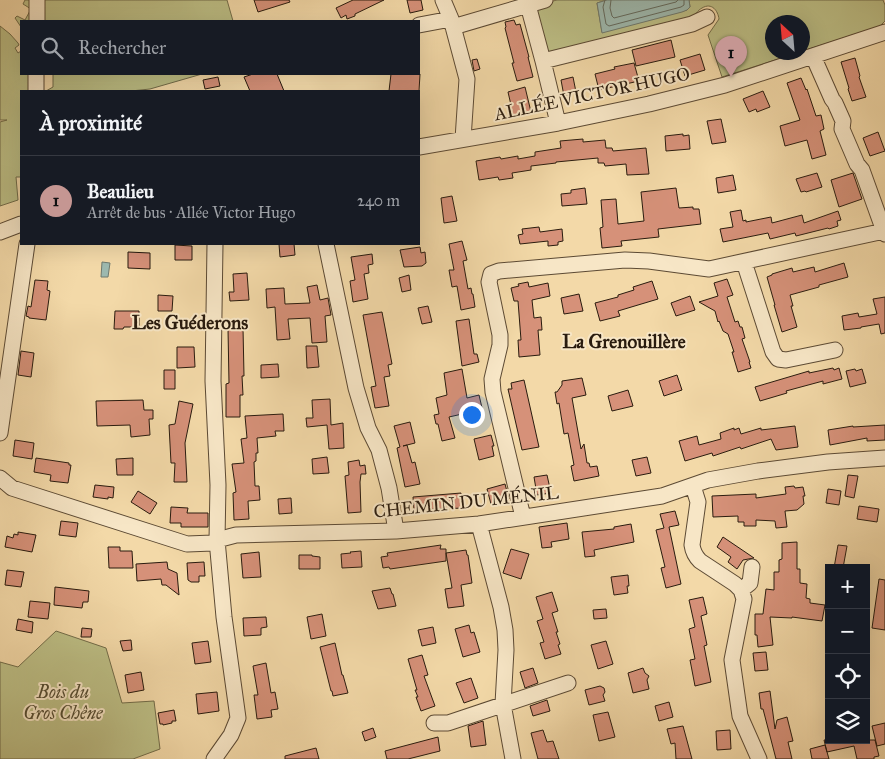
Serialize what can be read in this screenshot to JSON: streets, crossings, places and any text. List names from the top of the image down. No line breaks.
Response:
{"streets":{"street":["ALLÉE VICTOR HUGO","CHEMIN DU MÉNIL"]},"districts":["Les Guéderons","La Grenouillère"],"parks":["Bois du Gros Chêne"],"north":"top left","page":{"search":"Rechercher","pins":"1","heading":"À proximité","list":[{"mark":"1","name":"Beaulieu","note":"Arrêt de bus · Allée Victor Hugo","value":"240 m"}],"map_buttons":["+","−"]}}
